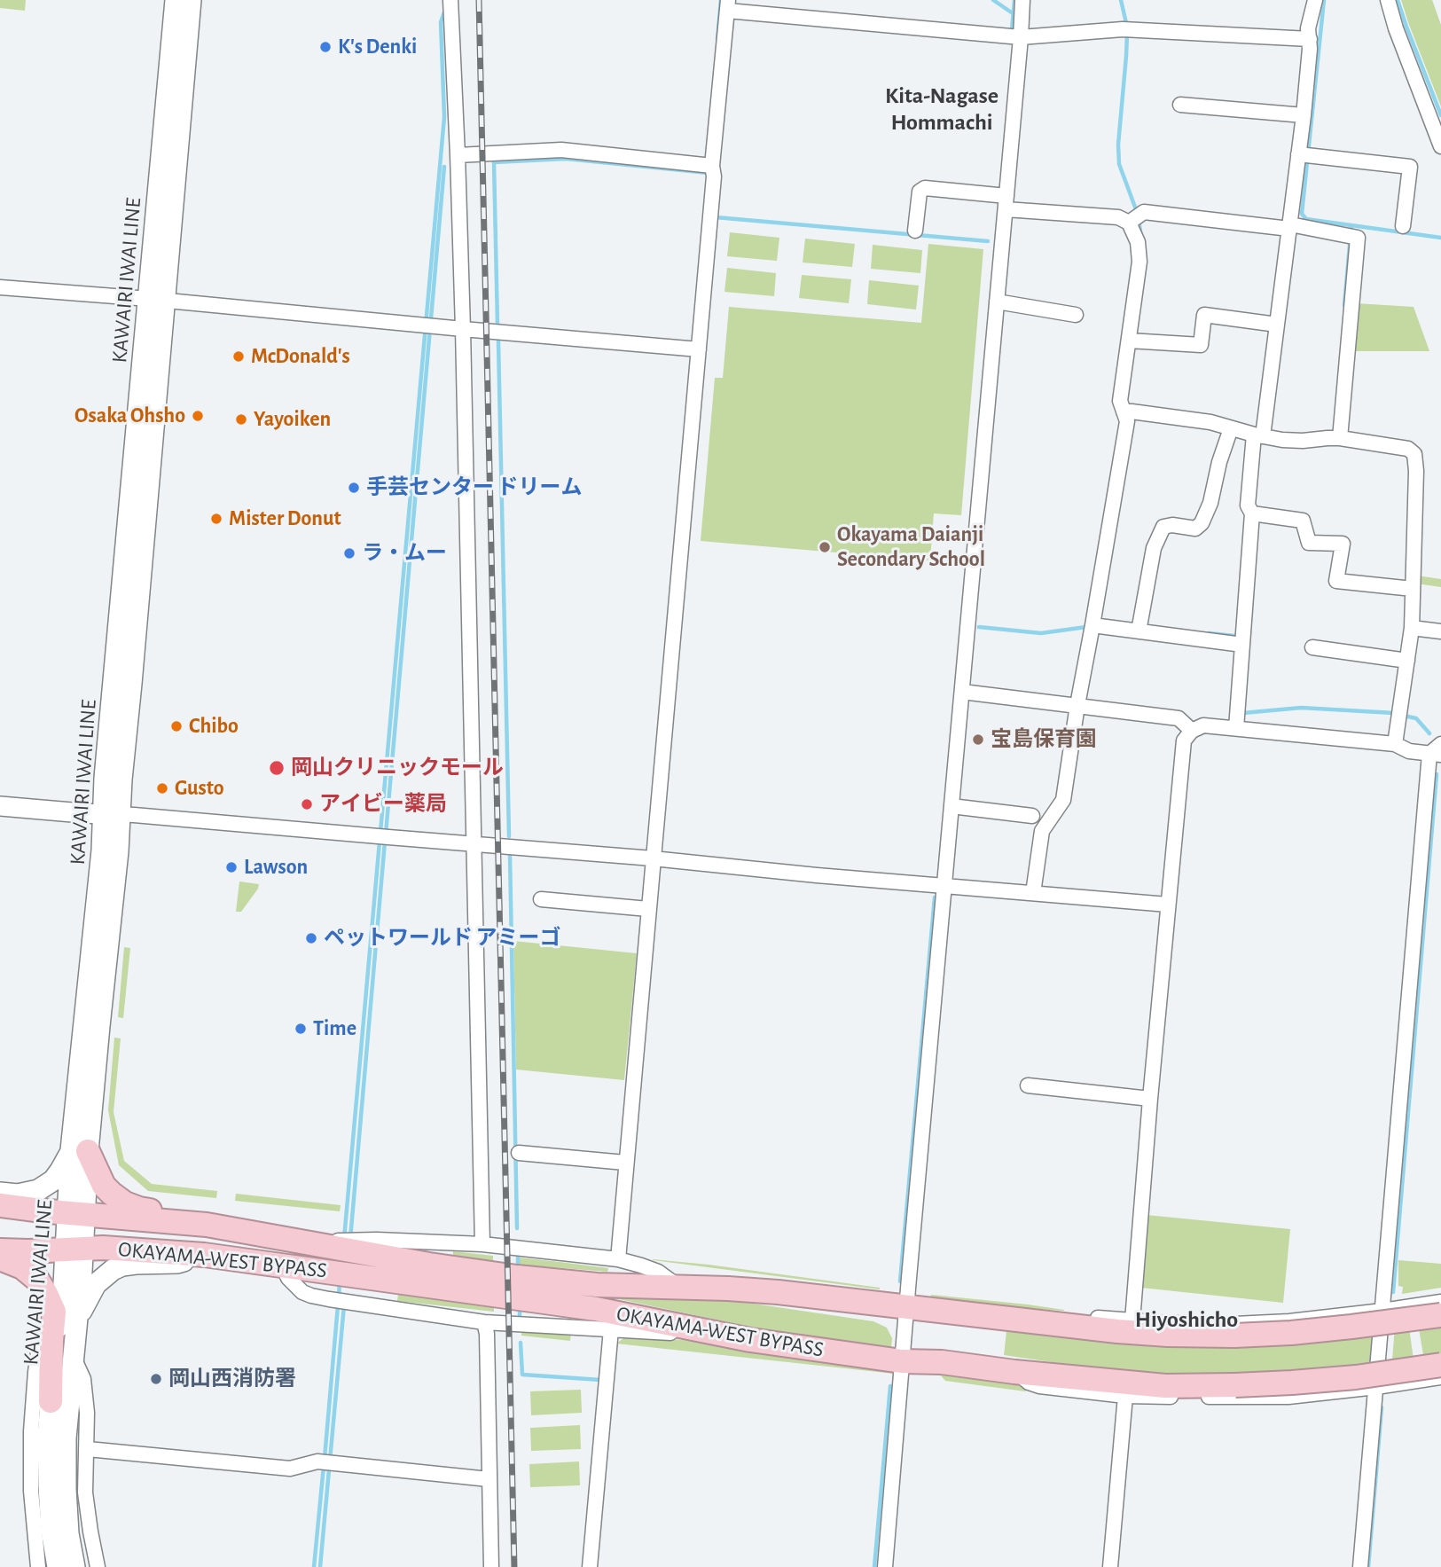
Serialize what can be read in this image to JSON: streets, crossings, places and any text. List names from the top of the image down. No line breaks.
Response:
{"streets":{"highway":["OKAYAMA-WEST BYPASS"],"main road":["KAWAIRI IWAI LINE"]},"crossings":[["KAWAIRI IWAI LINE","OKAYAMA-WEST BYPASS"]],"districts":["Kita-Nagase Hommachi","Hiyoshicho"],"places":["K's Denki","McDonald's","Osaka Ohsho","Yayoiken","手芸センター ドリーム","Mister Donut","Okayama Daianji Secondary School","ラ・ムー","Chibo","宝島保育園","岡山クリニックモール","Gusto","アイビー薬局","Lawson","ペットワールド アミーゴ","Time","岡山西消防署"]}
